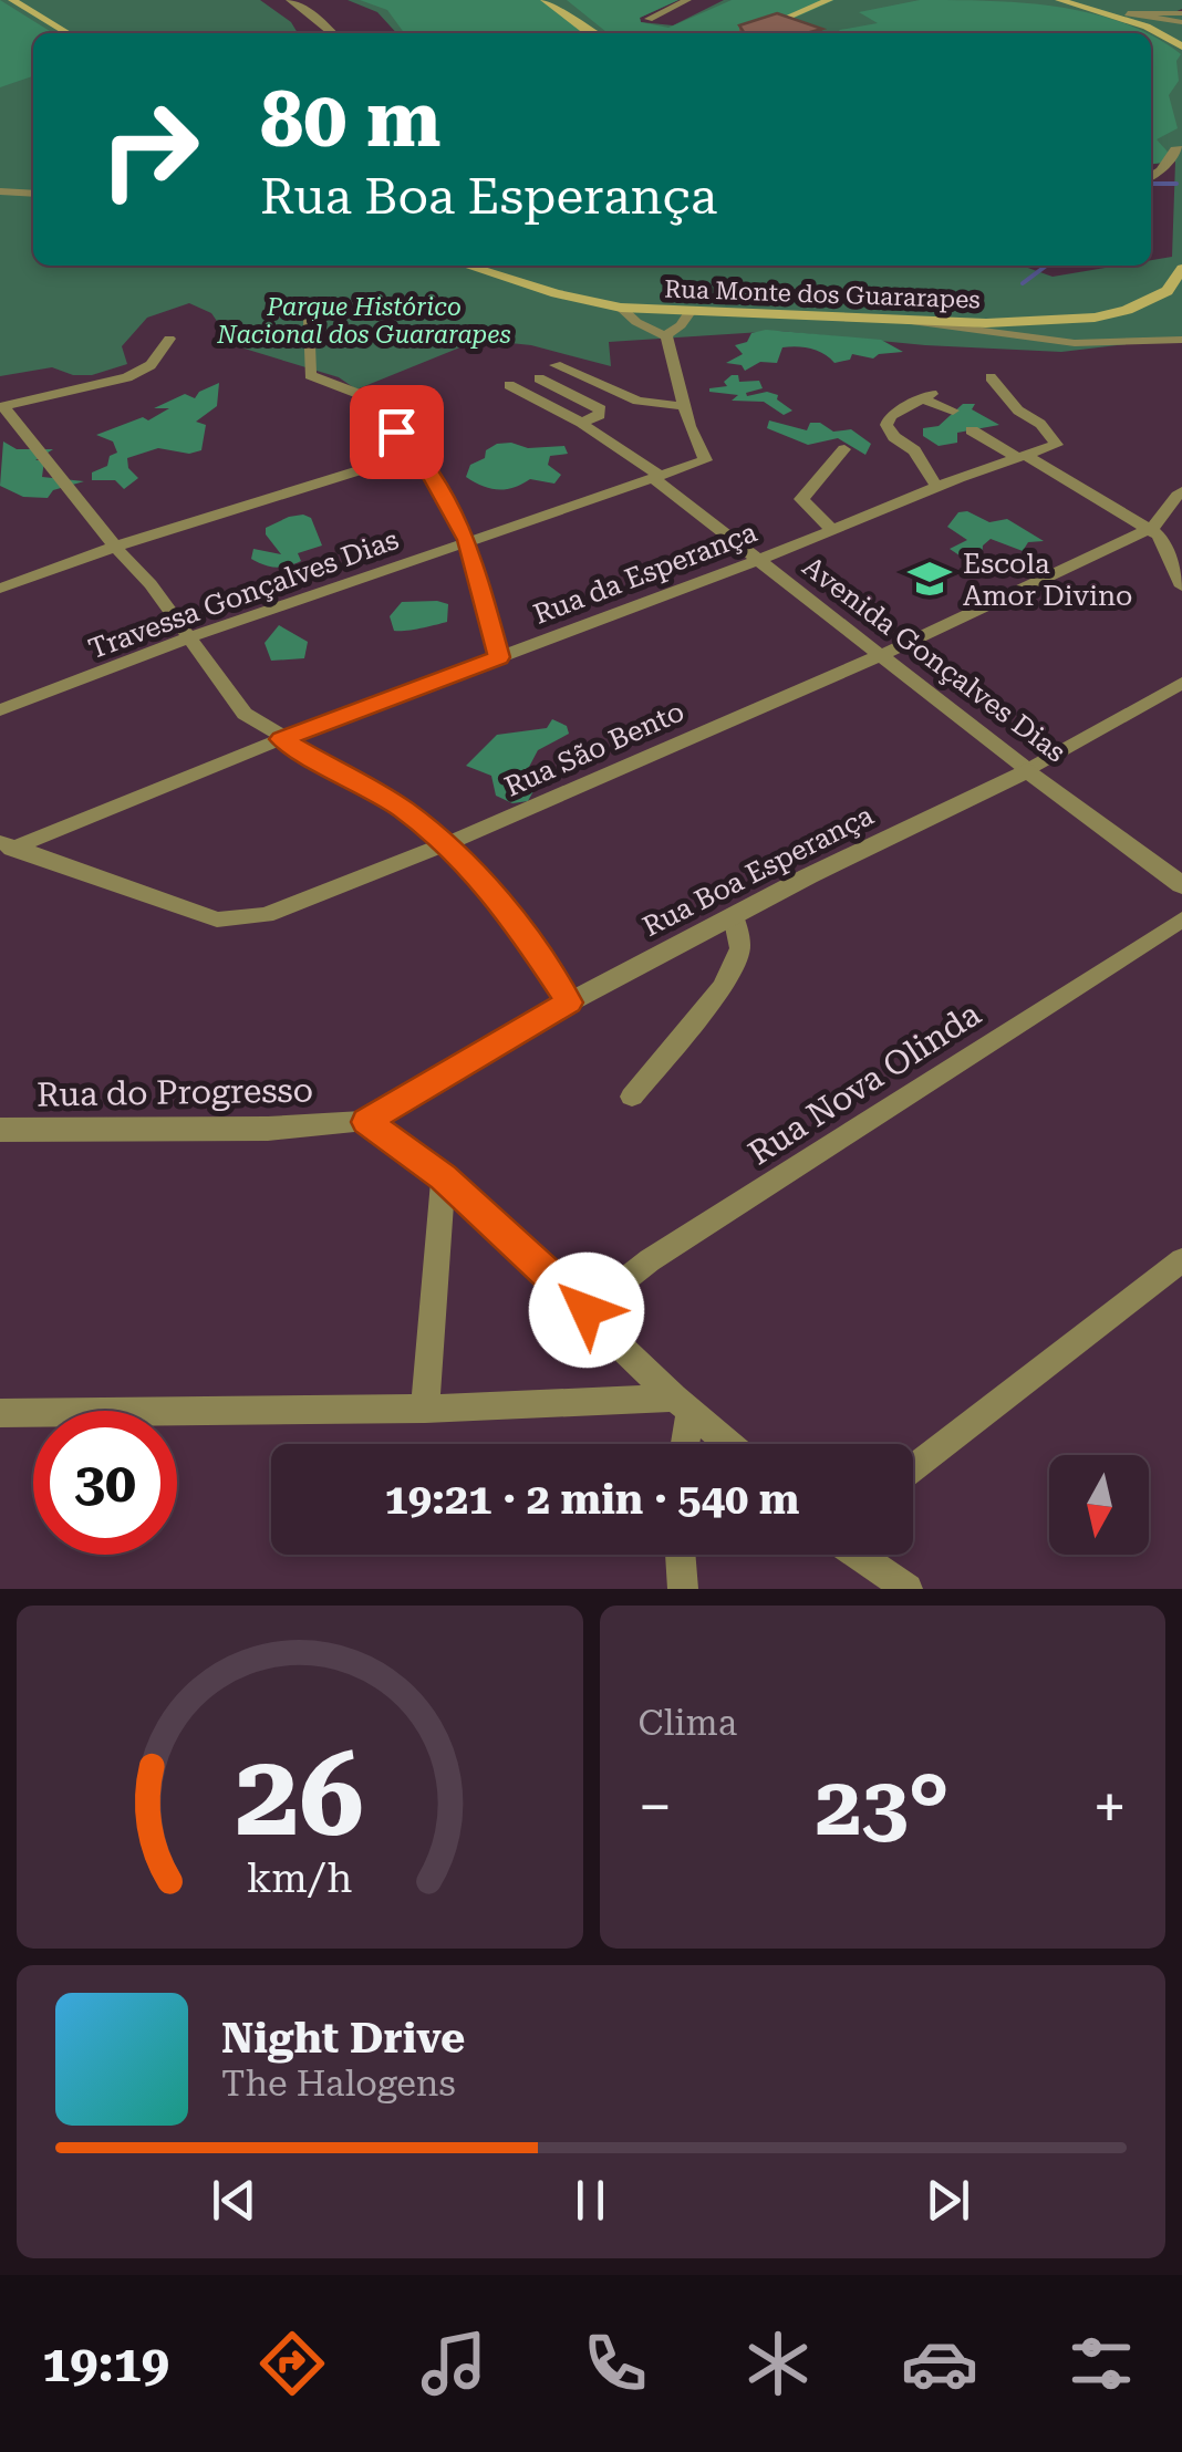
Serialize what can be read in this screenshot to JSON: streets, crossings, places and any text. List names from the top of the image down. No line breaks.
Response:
{"streets":{"main road":["Rua Monte dos Guararapes"],"street":["Rua da Esperança","Travessa Gonçalves Dias","Avenida Gonçalves Dias","Rua São Bento","Rua Boa Esperança","Rua Nova Olinda","Rua do Progresso"]},"crossings":[["Rua da Esperança","Avenida Gonçalves Dias"],["Rua da Esperança","Rua São Bento"],["Travessa Gonçalves Dias","Avenida Gonçalves Dias"],["Avenida Gonçalves Dias","Rua São Bento"],["Avenida Gonçalves Dias","Rua Boa Esperança"],["Rua Boa Esperança","Rua do Progresso"]],"parks":["Parque Histórico Nacional dos Guararapes"],"places":{"school or university":["Escola Amor Divino"]},"north":"bottom","page":{"turn":["80 m","Rua Boa Esperança"],"limit":"30","trip":"19:21 · 2 min · 540 m","tile":"Clima","heat":["−","23°","+"],"song":["Night Drive","The Halogens"],"tabs":"19:19","gauge":["26","km/h"]}}
